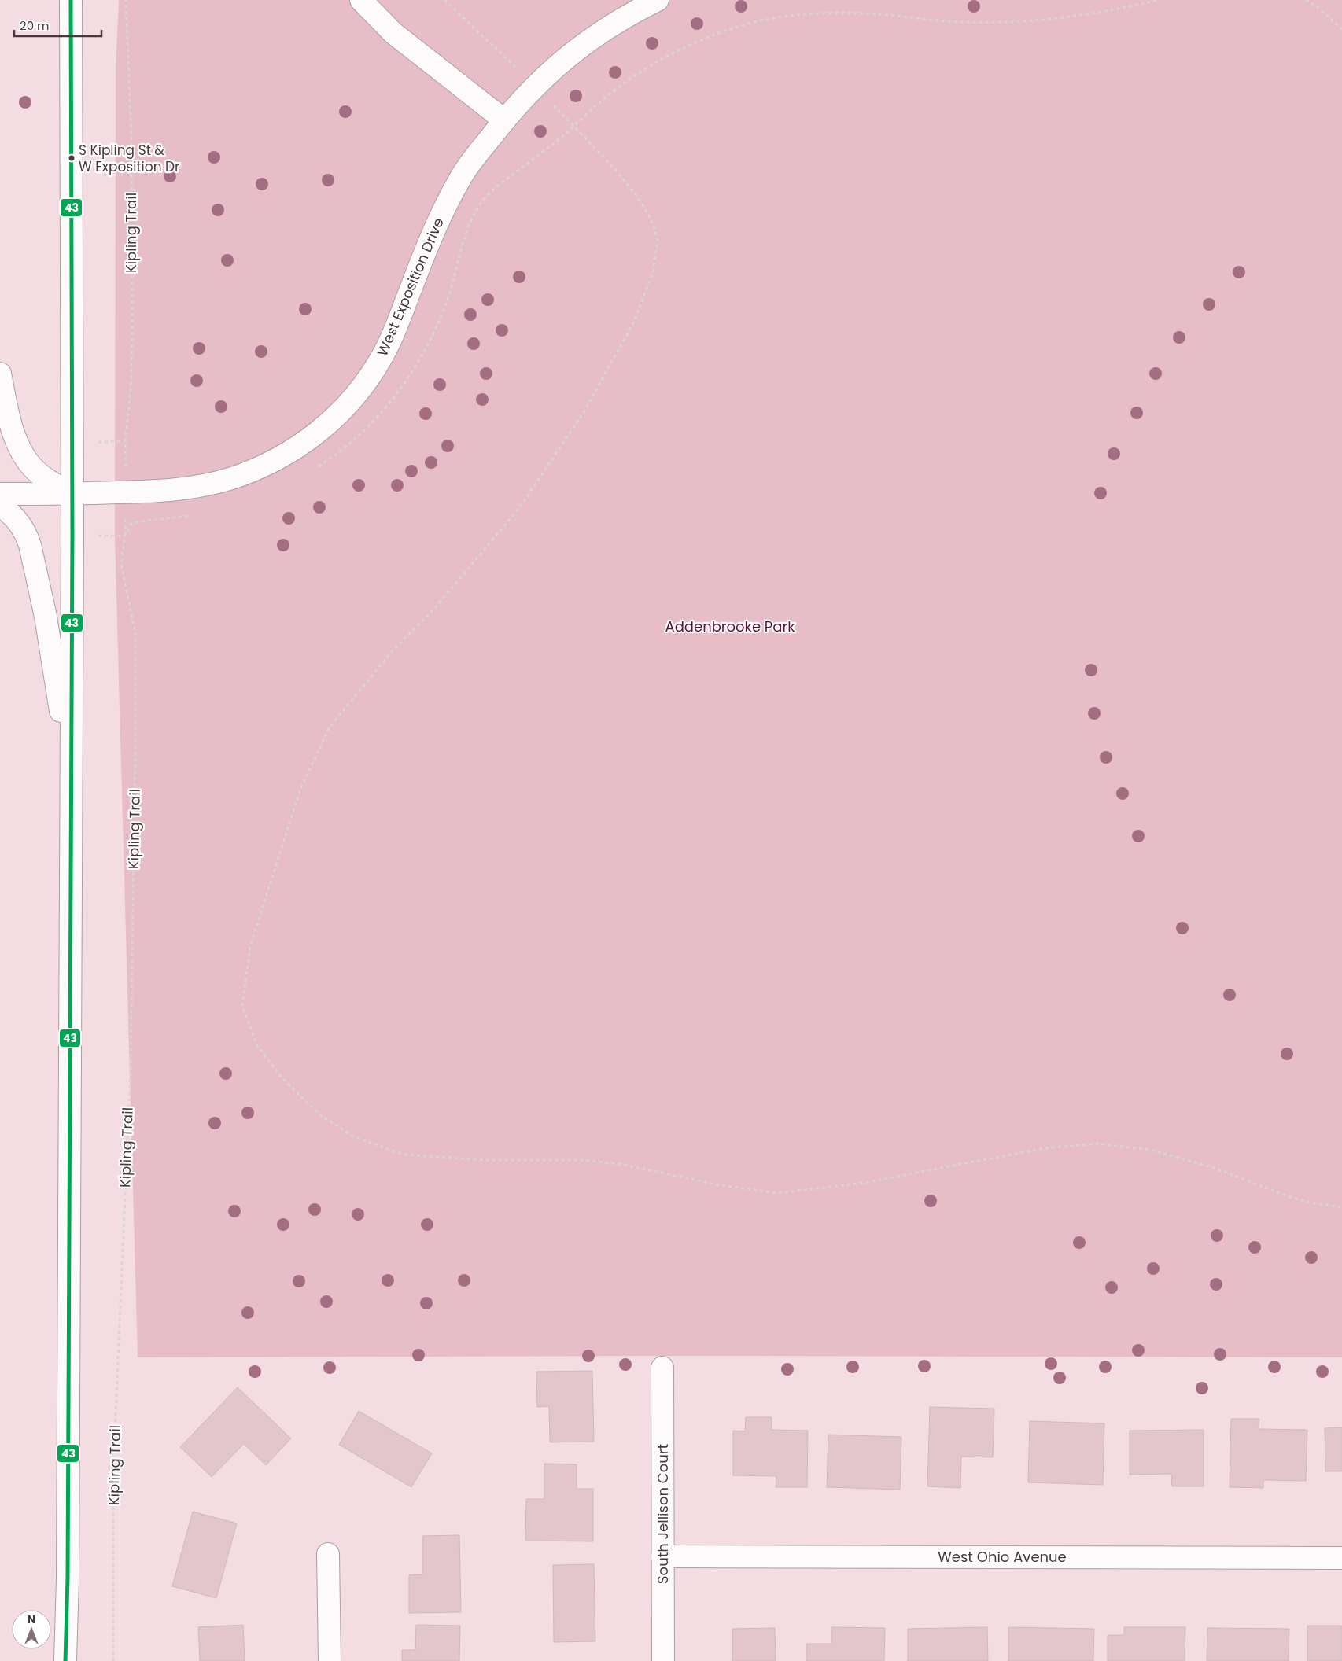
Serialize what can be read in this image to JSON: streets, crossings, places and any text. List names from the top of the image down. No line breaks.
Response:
{"streets":{"main road":["West Exposition Drive","South Jellison Court","West Ohio Avenue"],"path":["Kipling Trail"]},"crossings":[["South Jellison Court","West Ohio Avenue"]],"parks":["Addenbrooke Park"],"places":["S Kipling St & W Exposition Dr"],"lines":["transit line 43"],"scale_bar":"20 m","north":"top"}
